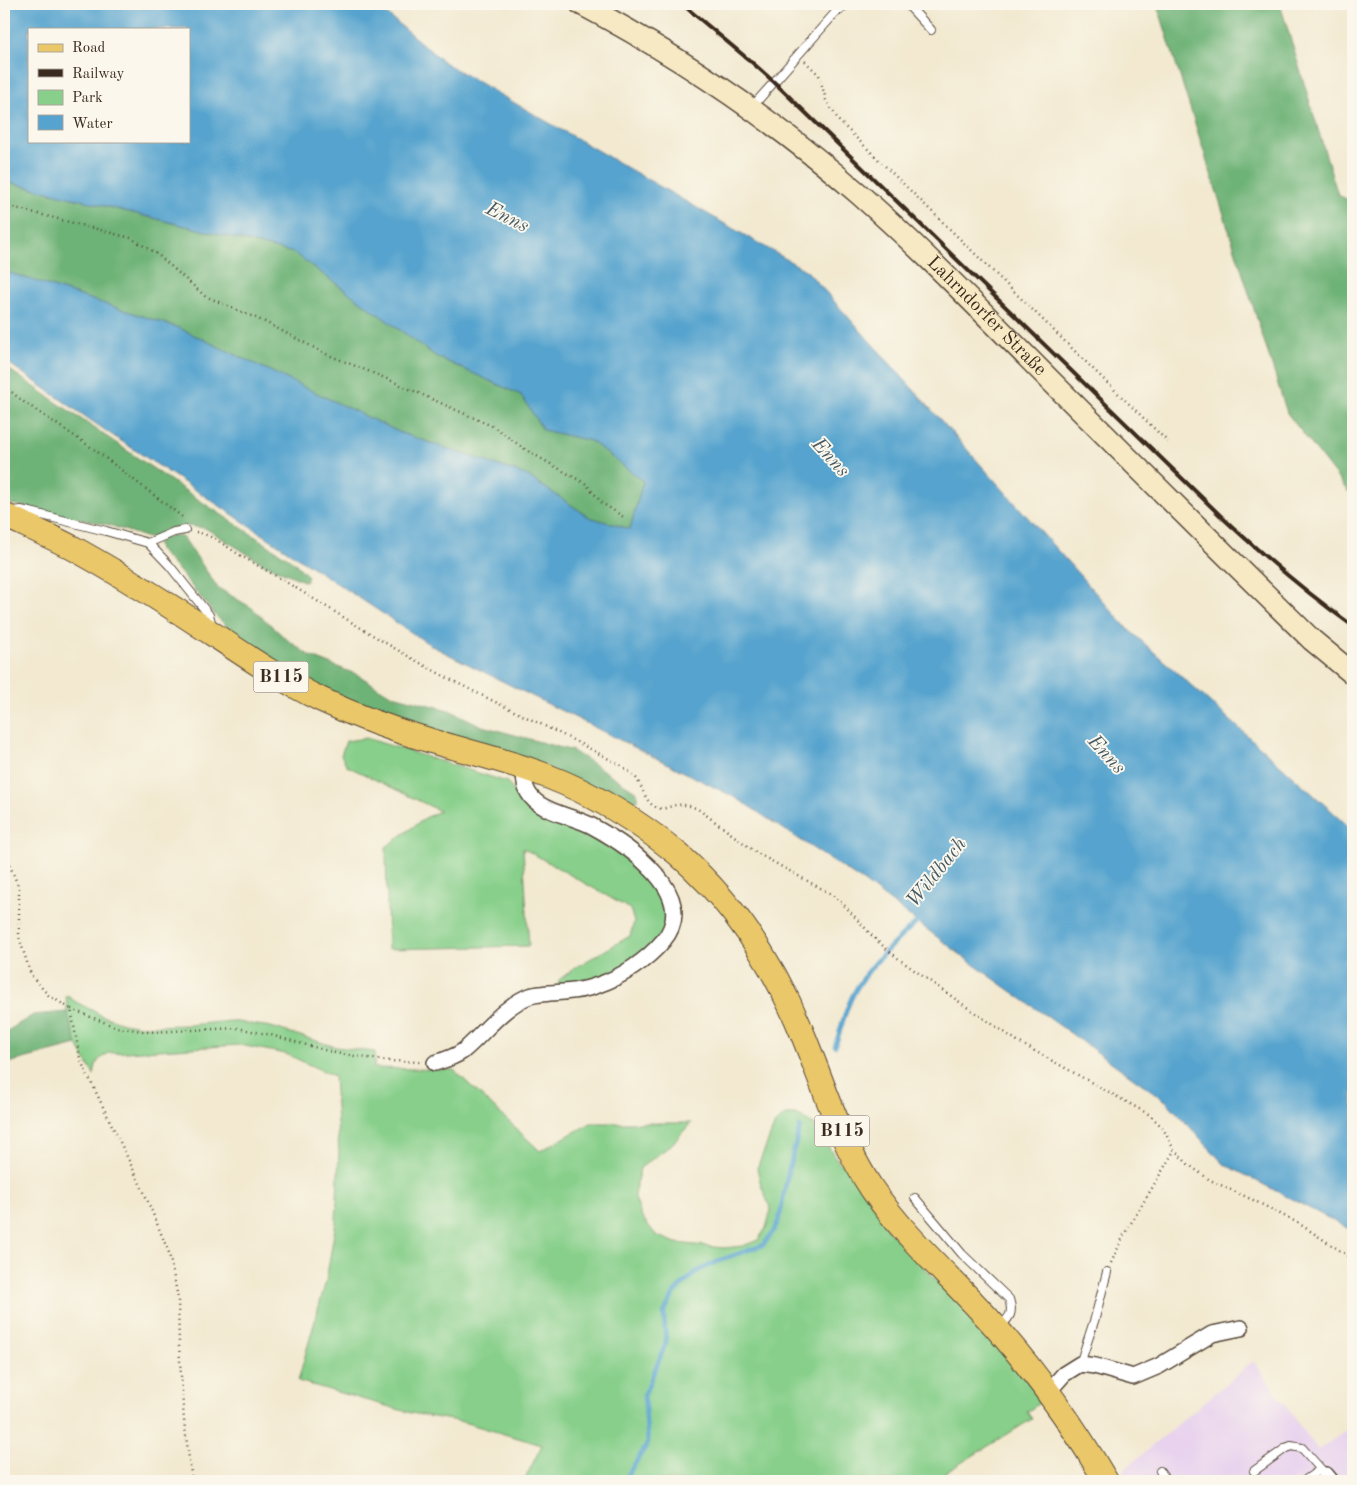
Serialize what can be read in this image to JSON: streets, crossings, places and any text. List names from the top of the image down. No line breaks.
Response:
{"streets":{"main road":["B115"],"street":["Lahrndorfer Straße"]},"water":["Enns","Wildbach"],"legend":["Road","Railway","Park","Water"]}
